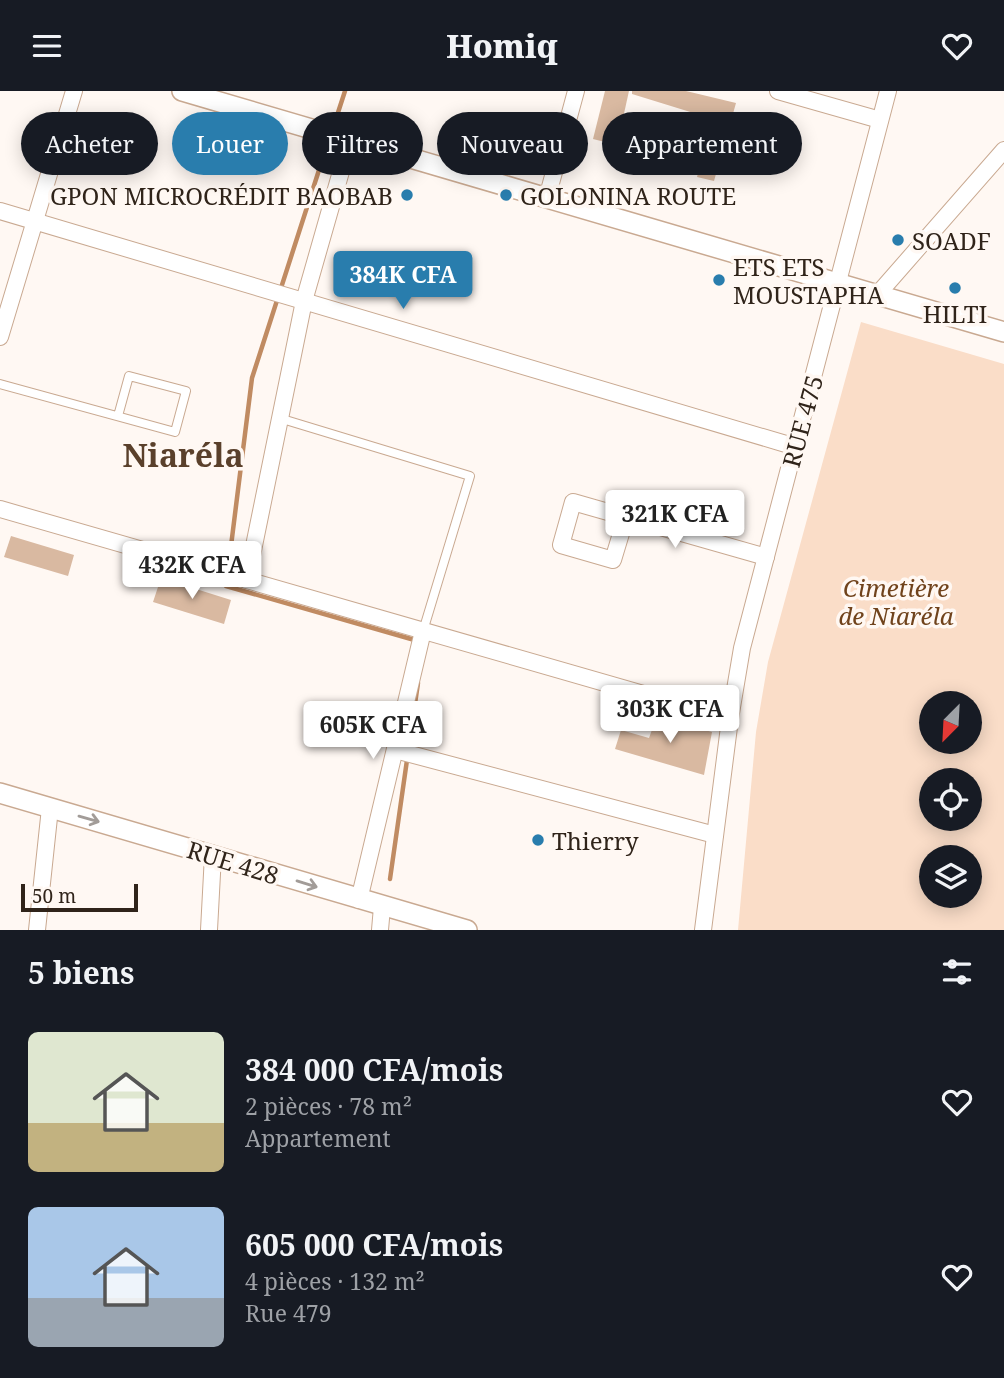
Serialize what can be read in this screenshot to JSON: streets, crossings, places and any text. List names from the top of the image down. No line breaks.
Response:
{"streets":{"street":["RUE 475","RUE 428"]},"one_way":["RUE 428"],"districts":["Niaréla"],"parks":["Cimetière de Niaréla"],"places":["GPON MICROCRÉDIT BAOBAB","GOLONINA ROUTE","SOADF","ETS ETS MOUSTAPHA","HILTI","Thierry"],"scale_bar":"50 m","north":"bottom left","page":{"header":"Homiq","chip":["Acheter","Louer","Filtres","Nouveau","Appartement"],"price":["384K CFA","321K CFA","432K CFA","303K CFA","605K CFA"],"scale":"50 m","heading":"5 biens","list":[{"name":"384 000 CFA/mois","note":"2 pièces · 78 m² · Appartement"},{"name":"605 000 CFA/mois","note":"4 pièces · 132 m² · Rue 479"}]}}
